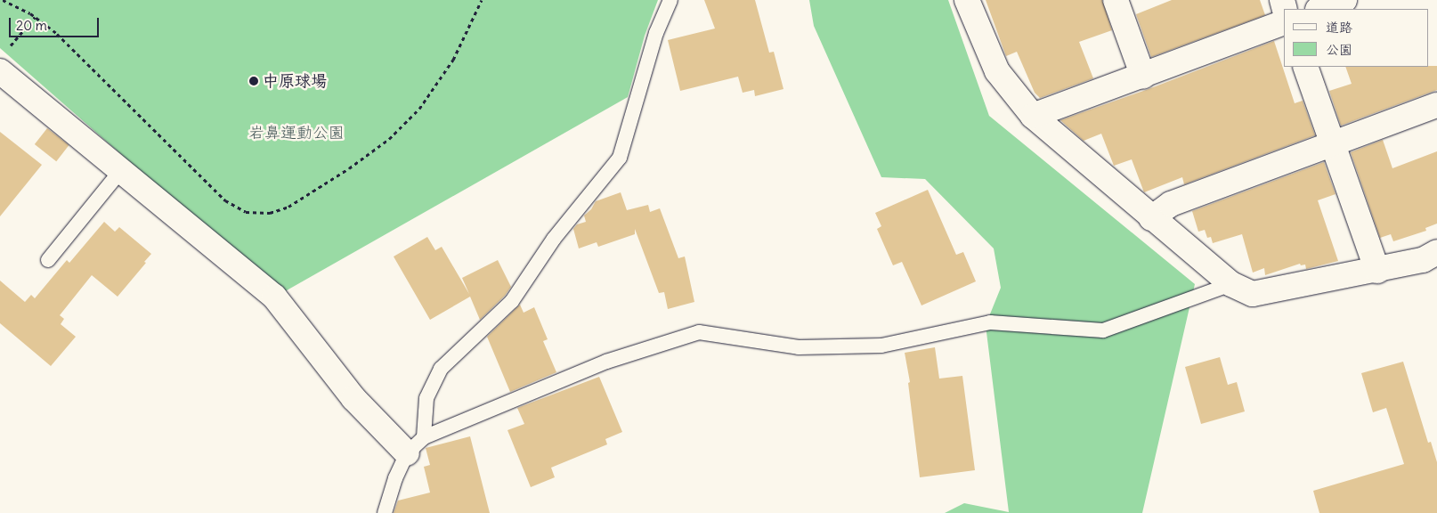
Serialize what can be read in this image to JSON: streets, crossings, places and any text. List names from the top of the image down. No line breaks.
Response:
{"parks":["岩鼻運動公園"],"places":["中原球場"],"legend":["道路","公園"],"scale_bar":"20 m"}
